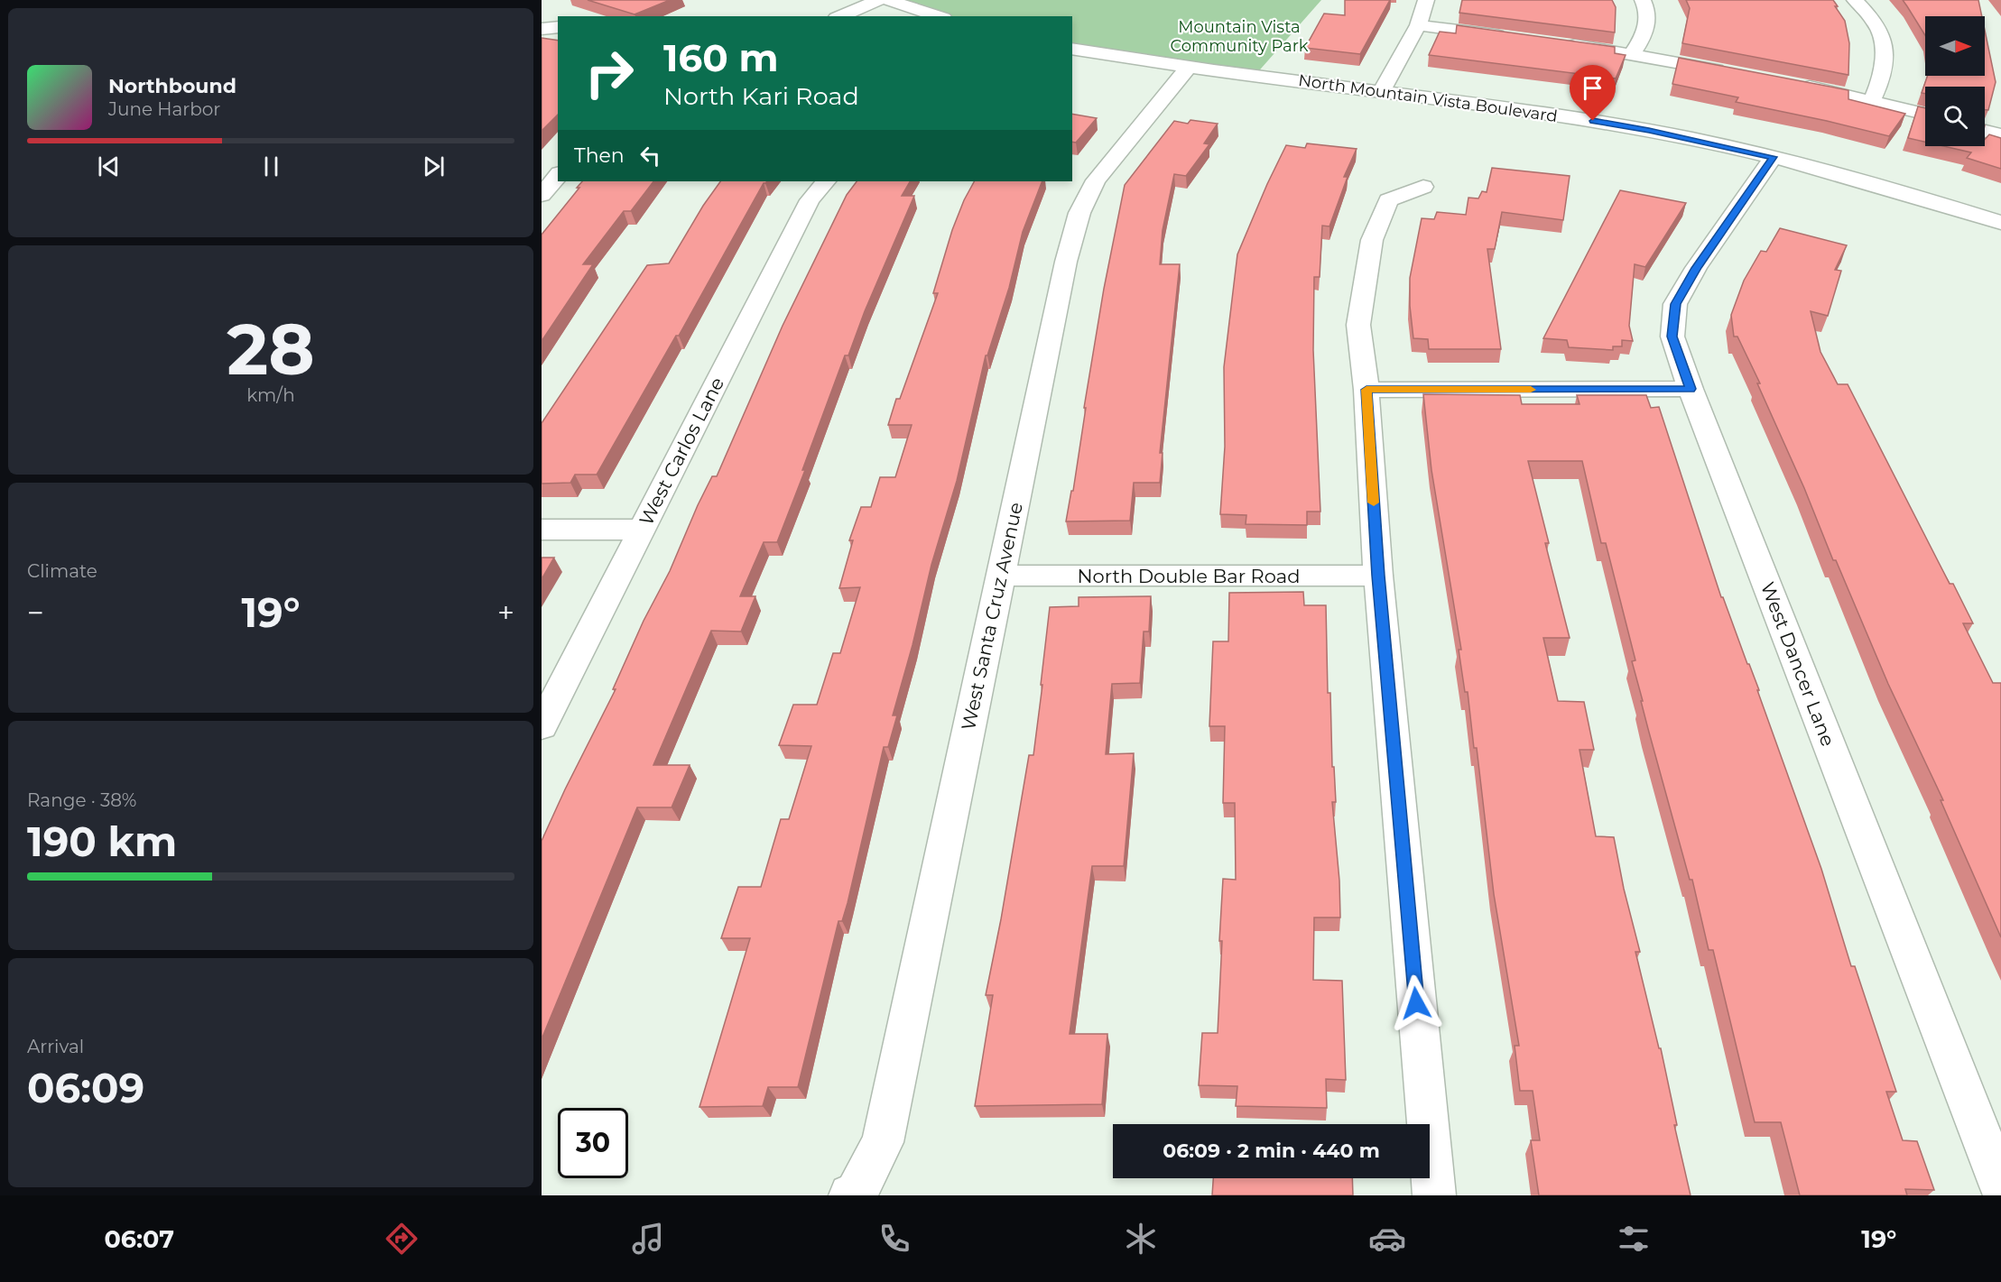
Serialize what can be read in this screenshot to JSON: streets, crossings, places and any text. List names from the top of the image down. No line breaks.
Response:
{"streets":{"street":["North Mountain Vista Boulevard","West Carlos Lane","North Double Bar Road","West Santa Cruz Avenue","West Dancer Lane"]},"crossings":[["North Mountain Vista Boulevard","West Santa Cruz Avenue"],["North Mountain Vista Boulevard","West Dancer Lane"],["North Double Bar Road","West Santa Cruz Avenue"]],"parks":["Mountain Vista Community Park"],"north":"right","page":{"turn":["160 m","North Kari Road"],"song":["Northbound","June Harbor"],"then":"Then","tile":[["28","km/h"],"Climate",["Range · 38%","190 km"],["Arrival","06:09"]],"heat":["−","19°","+"],"limit":"30","trip":"06:09 · 2 min · 440 m","tabs":["06:07","19°"]}}
